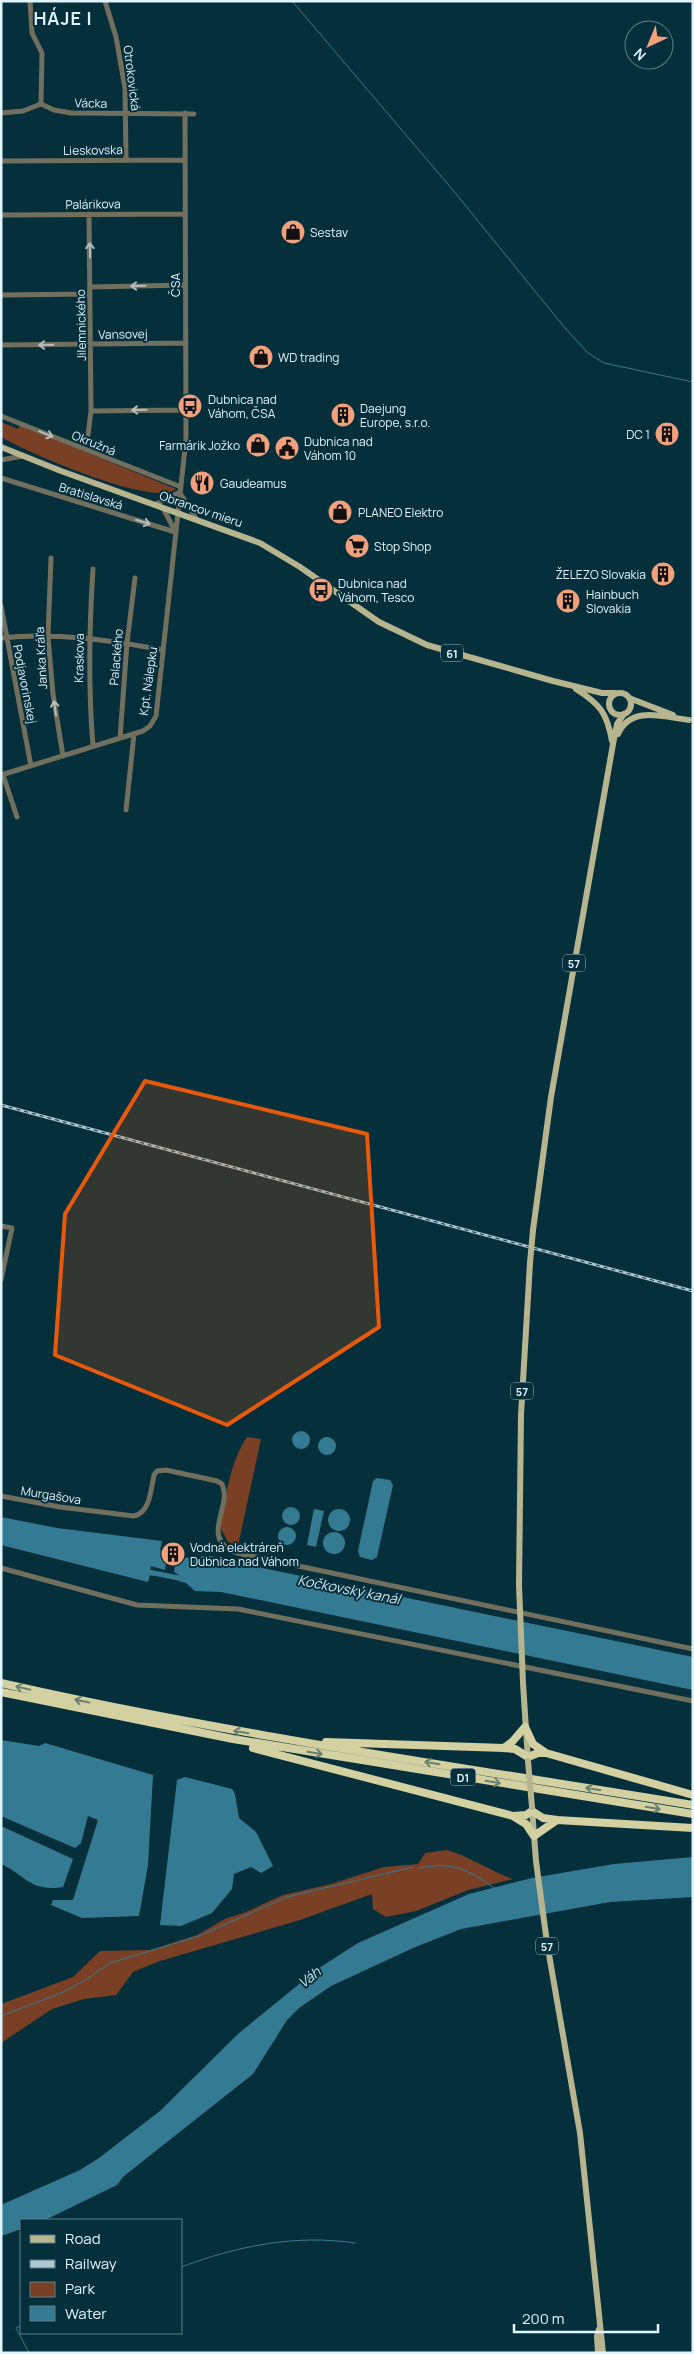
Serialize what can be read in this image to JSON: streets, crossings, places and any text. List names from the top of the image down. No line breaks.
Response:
{"streets":{"highway":["D1"],"main road":["Obrancov mieru","61","57"],"street":["Otrokovická","Vácka","Lieskovska","Palárikova","ČSA","Jilemnického","Vansovej","Okružná","Bratislavská","Palackého","Janka Kráľa","Kraskova","Kpt. Nálepku","Podjavorinskej","Murgašova"]},"crossings":[["Otrokovická","Vácka"],["Otrokovická","Lieskovska"],["Lieskovska","ČSA"],["Palárikova","ČSA"],["Palárikova","Jilemnického"],["ČSA","Vansovej"],["ČSA","Okružná"],["ČSA","Obrancov mieru"],["ČSA","Kpt. Nálepku"],["Jilemnického","Vansovej"],["Bratislavská","Kpt. Nálepku"],["Obrancov mieru","61"],["Obrancov mieru","Kpt. Nálepku"],["61","57"],["Palackého","Kpt. Nálepku"],["Janka Kráľa","Kpt. Nálepku"],["Kraskova","Kpt. Nálepku"],["Kpt. Nálepku","Podjavorinskej"]],"one_way":["Vansovej","Okružná","Bratislavská","Janka Kráľa"],"districts":["HÁJE I"],"water":["Kočkovský kanál","Váh"],"places":{"shop":["Sestav","WD trading","Farmárik Jožko","PLANEO Elektro"],"bus stop":["Dubnica nad Váhom, ČSA","Dubnica nad Váhom, Tesco"],"building":["Daejung Europe, s.r.o.","DC 1","ŽELEZO Slovakia","Hainbuch Slovakia","Vodná elektráreň Dubnica nad Váhom"],"public building":["Dubnica nad Váhom 10"],"restaurant":["Gaudeamus"],"supermarket":["Stop Shop"]},"legend":["Road","Railway","Park","Water"],"scale_bar":"200 m","north":"bottom left"}
